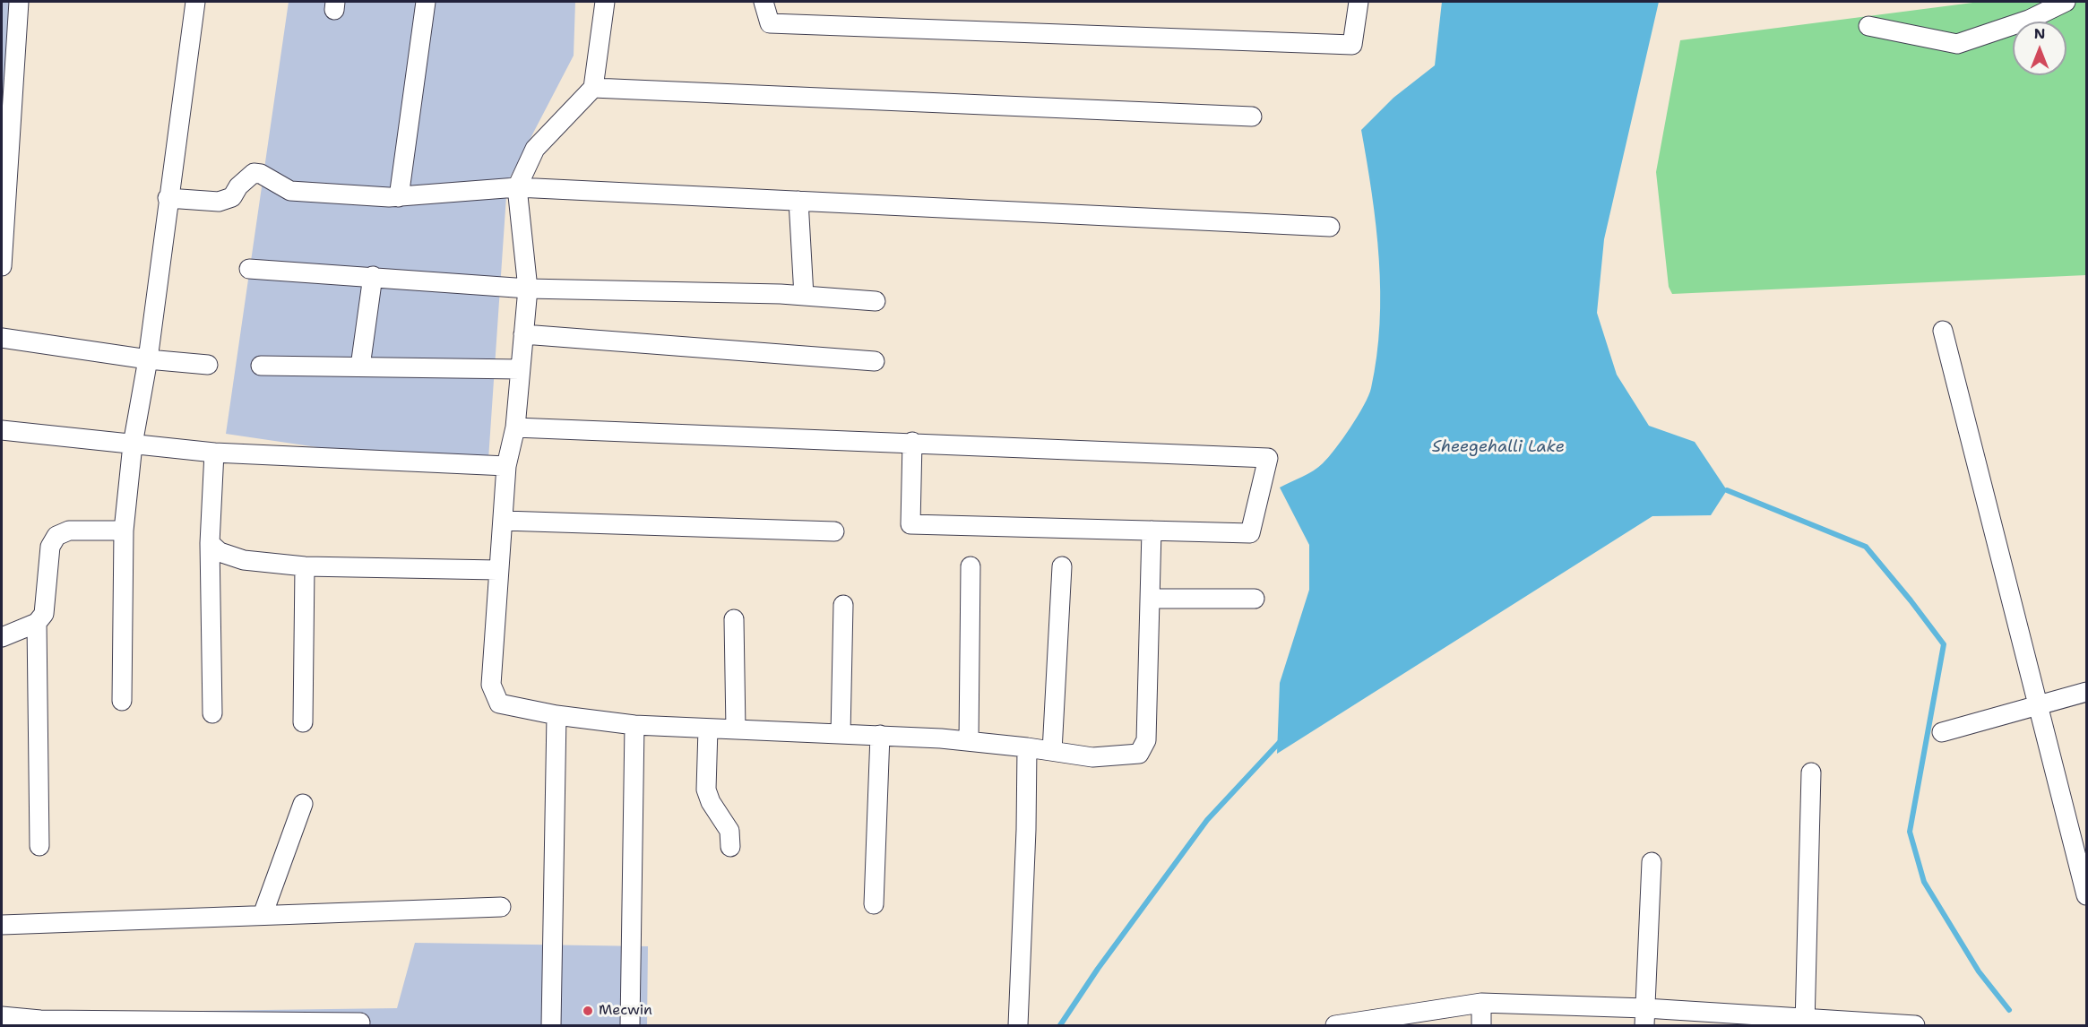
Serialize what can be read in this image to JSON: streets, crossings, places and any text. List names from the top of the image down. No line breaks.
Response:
{"water":["Sheegehalli Lake"],"places":["Mecwin"],"north":"top"}
